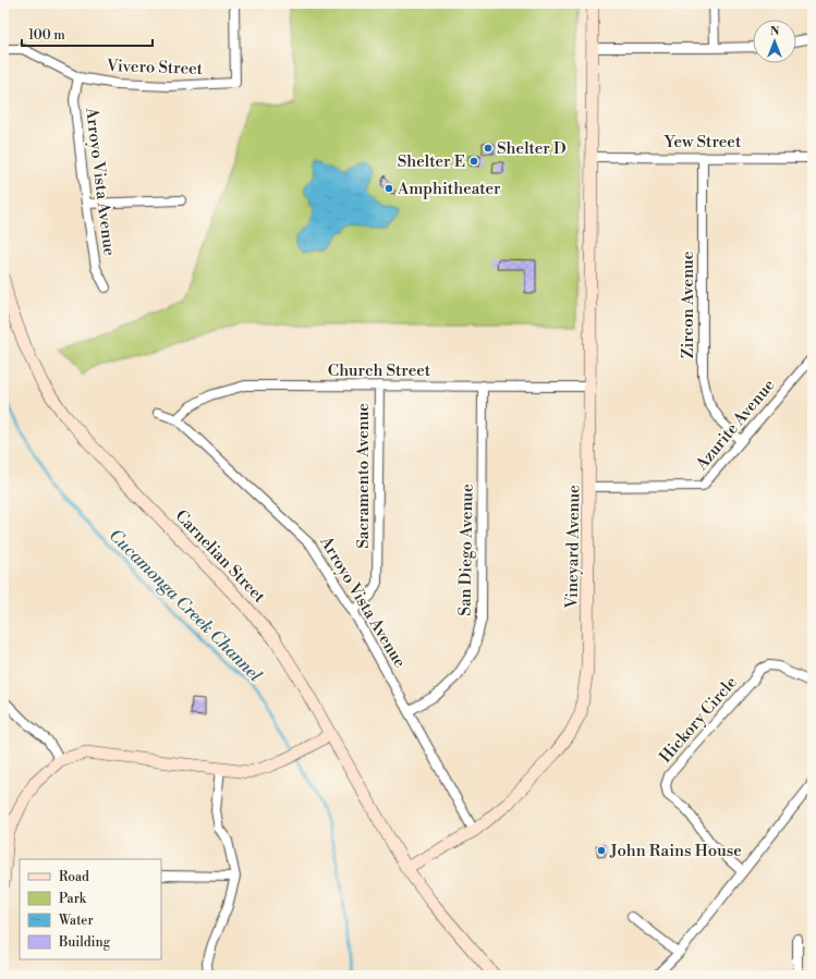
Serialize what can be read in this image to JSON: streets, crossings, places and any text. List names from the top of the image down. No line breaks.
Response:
{"streets":{"street":["Vivero Street","Yew Street","Arroyo Vista Avenue","Zircon Avenue","Church Street","Azurite Avenue","Sacramento Avenue","Vineyard Avenue","San Diego Avenue","Carnelian Street","Hickory Circle"]},"crossings":[["Vivero Street","Arroyo Vista Avenue"],["Yew Street","Zircon Avenue"],["Yew Street","Vineyard Avenue"],["Arroyo Vista Avenue","Church Street"],["Arroyo Vista Avenue","Sacramento Avenue"],["Arroyo Vista Avenue","Vineyard Avenue"],["Arroyo Vista Avenue","San Diego Avenue"],["Zircon Avenue","Azurite Avenue"],["Church Street","Sacramento Avenue"],["Church Street","Vineyard Avenue"],["Church Street","San Diego Avenue"],["Azurite Avenue","Vineyard Avenue"],["Vineyard Avenue","Carnelian Street"]],"water":["Cucamonga Creek Channel"],"places":["Shelter D","Shelter E","Amphitheater","John Rains House"],"legend":["Road","Park","Water","Building"],"scale_bar":"100 m","north":"top"}
